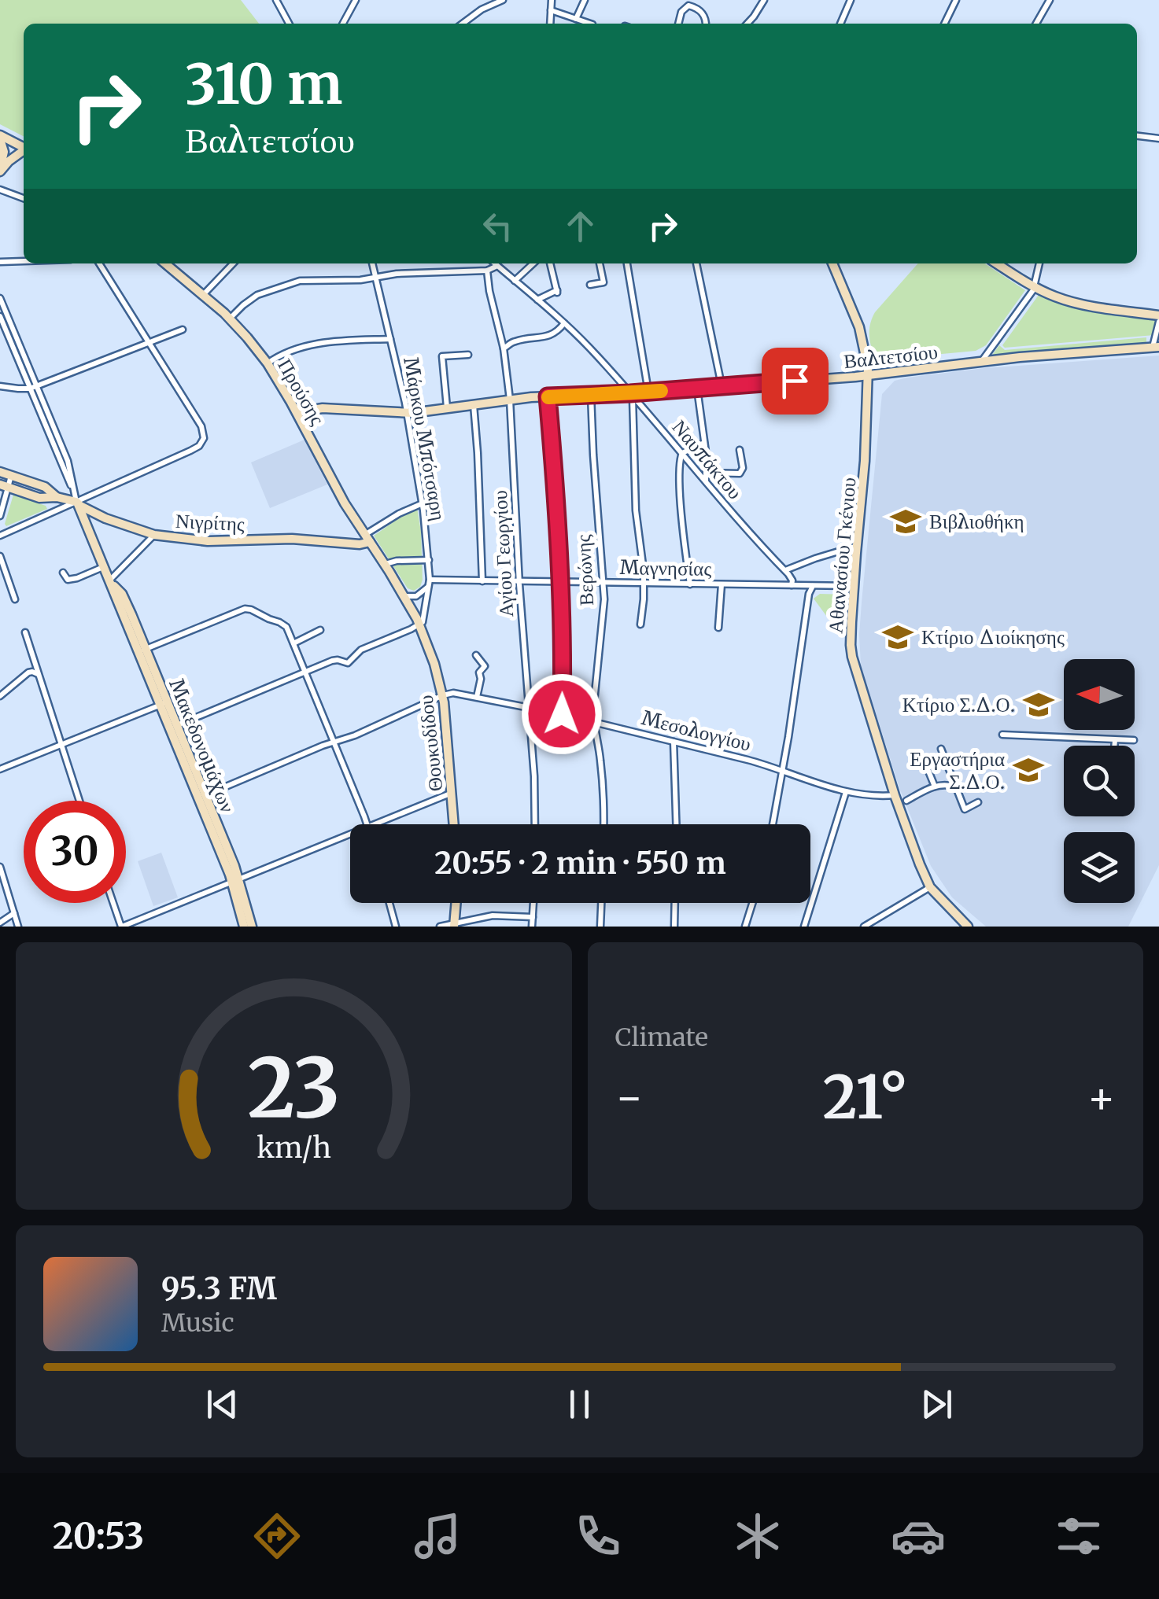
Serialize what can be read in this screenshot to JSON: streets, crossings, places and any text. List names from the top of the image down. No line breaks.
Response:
{"streets":{"street":["Βαλτετσίου","Προύσης","Μάρκου Μπότσαρη","Ναυπάκτου","Νιγρίτης","Αγίου Γεωργίου","Αθανασίου Γκένιου","Μαγνησίας","Βερώνης","Μεσολογγίου","Θουκυδίδου","Μακεδονομάχων"]},"crossings":[["Βαλτετσίου","Προύσης"],["Βαλτετσίου","Μάρκου Μπότσαρη"],["Βαλτετσίου","Ναυπάκτου"],["Βαλτετσίου","Αγίου Γεωργίου"],["Βαλτετσίου","Αθανασίου Γκένιου"],["Βαλτετσίου","Βερώνης"],["Προύσης","Νιγρίτης"],["Προύσης","Θουκυδίδου"],["Μάρκου Μπότσαρη","Μαγνησίας"],["Μάρκου Μπότσαρη","Θουκυδίδου"],["Ναυπάκτου","Μαγνησίας"],["Νιγρίτης","Μακεδονομάχων"],["Αγίου Γεωργίου","Μαγνησίας"],["Αγίου Γεωργίου","Μεσολογγίου"],["Αθανασίου Γκένιου","Μαγνησίας"],["Αθανασίου Γκένιου","Μεσολογγίου"],["Μαγνησίας","Βερώνης"],["Μαγνησίας","Θουκυδίδου"],["Βερώνης","Μεσολογγίου"],["Μεσολογγίου","Θουκυδίδου"]],"places":{"school or university":["Βιβλιοθήκη","Κτίριο Διοίκησης","Κτίριο Σ.Δ.Ο.","Εργαστήρια Σ.Δ.Ο."]},"north":"left","page":{"turn":["310 m","Βαλτετσίου"],"limit":"30","trip":"20:55 · 2 min · 550 m","tile":"Climate","heat":["−","21°","+"],"song":["95.3 FM","Music"],"tabs":"20:53","gauge":["23","km/h"]}}
